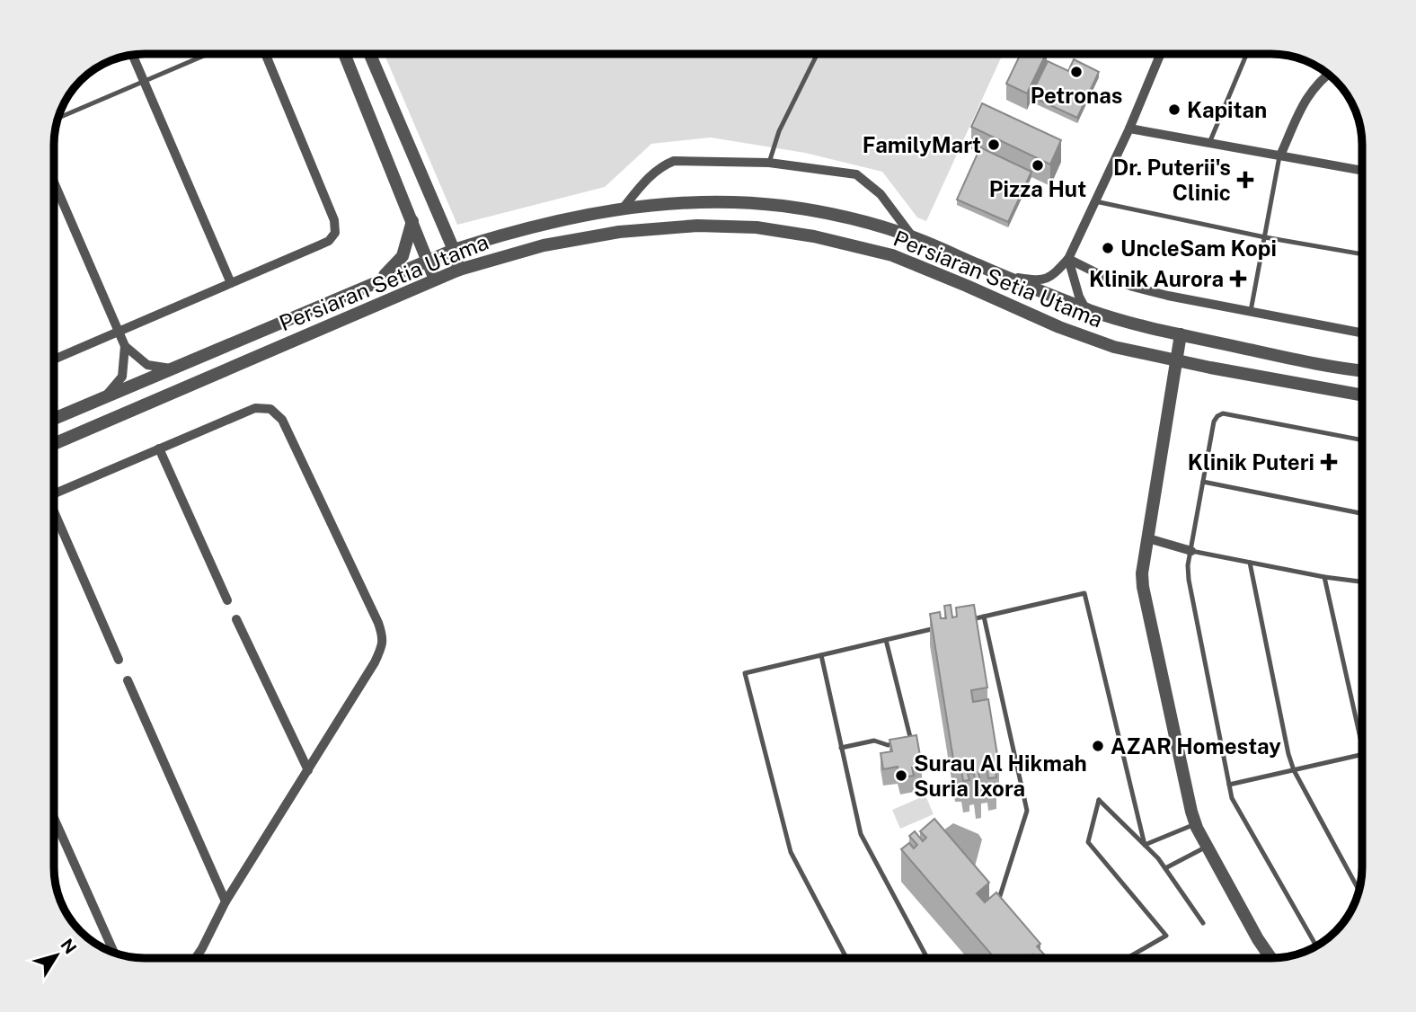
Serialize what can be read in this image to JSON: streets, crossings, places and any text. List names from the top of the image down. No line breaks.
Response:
{"streets":{"street":["Persiaran Setia Utama"]},"places":{"other":["Petronas","Kapitan","FamilyMart","Pizza Hut","UncleSam Kopi","AZAR Homestay","Surau Al Hikmah Suria Ixora"],"health":["Dr. Puterii's Clinic","Klinik Aurora","Klinik Puteri"]},"north":"top right"}
